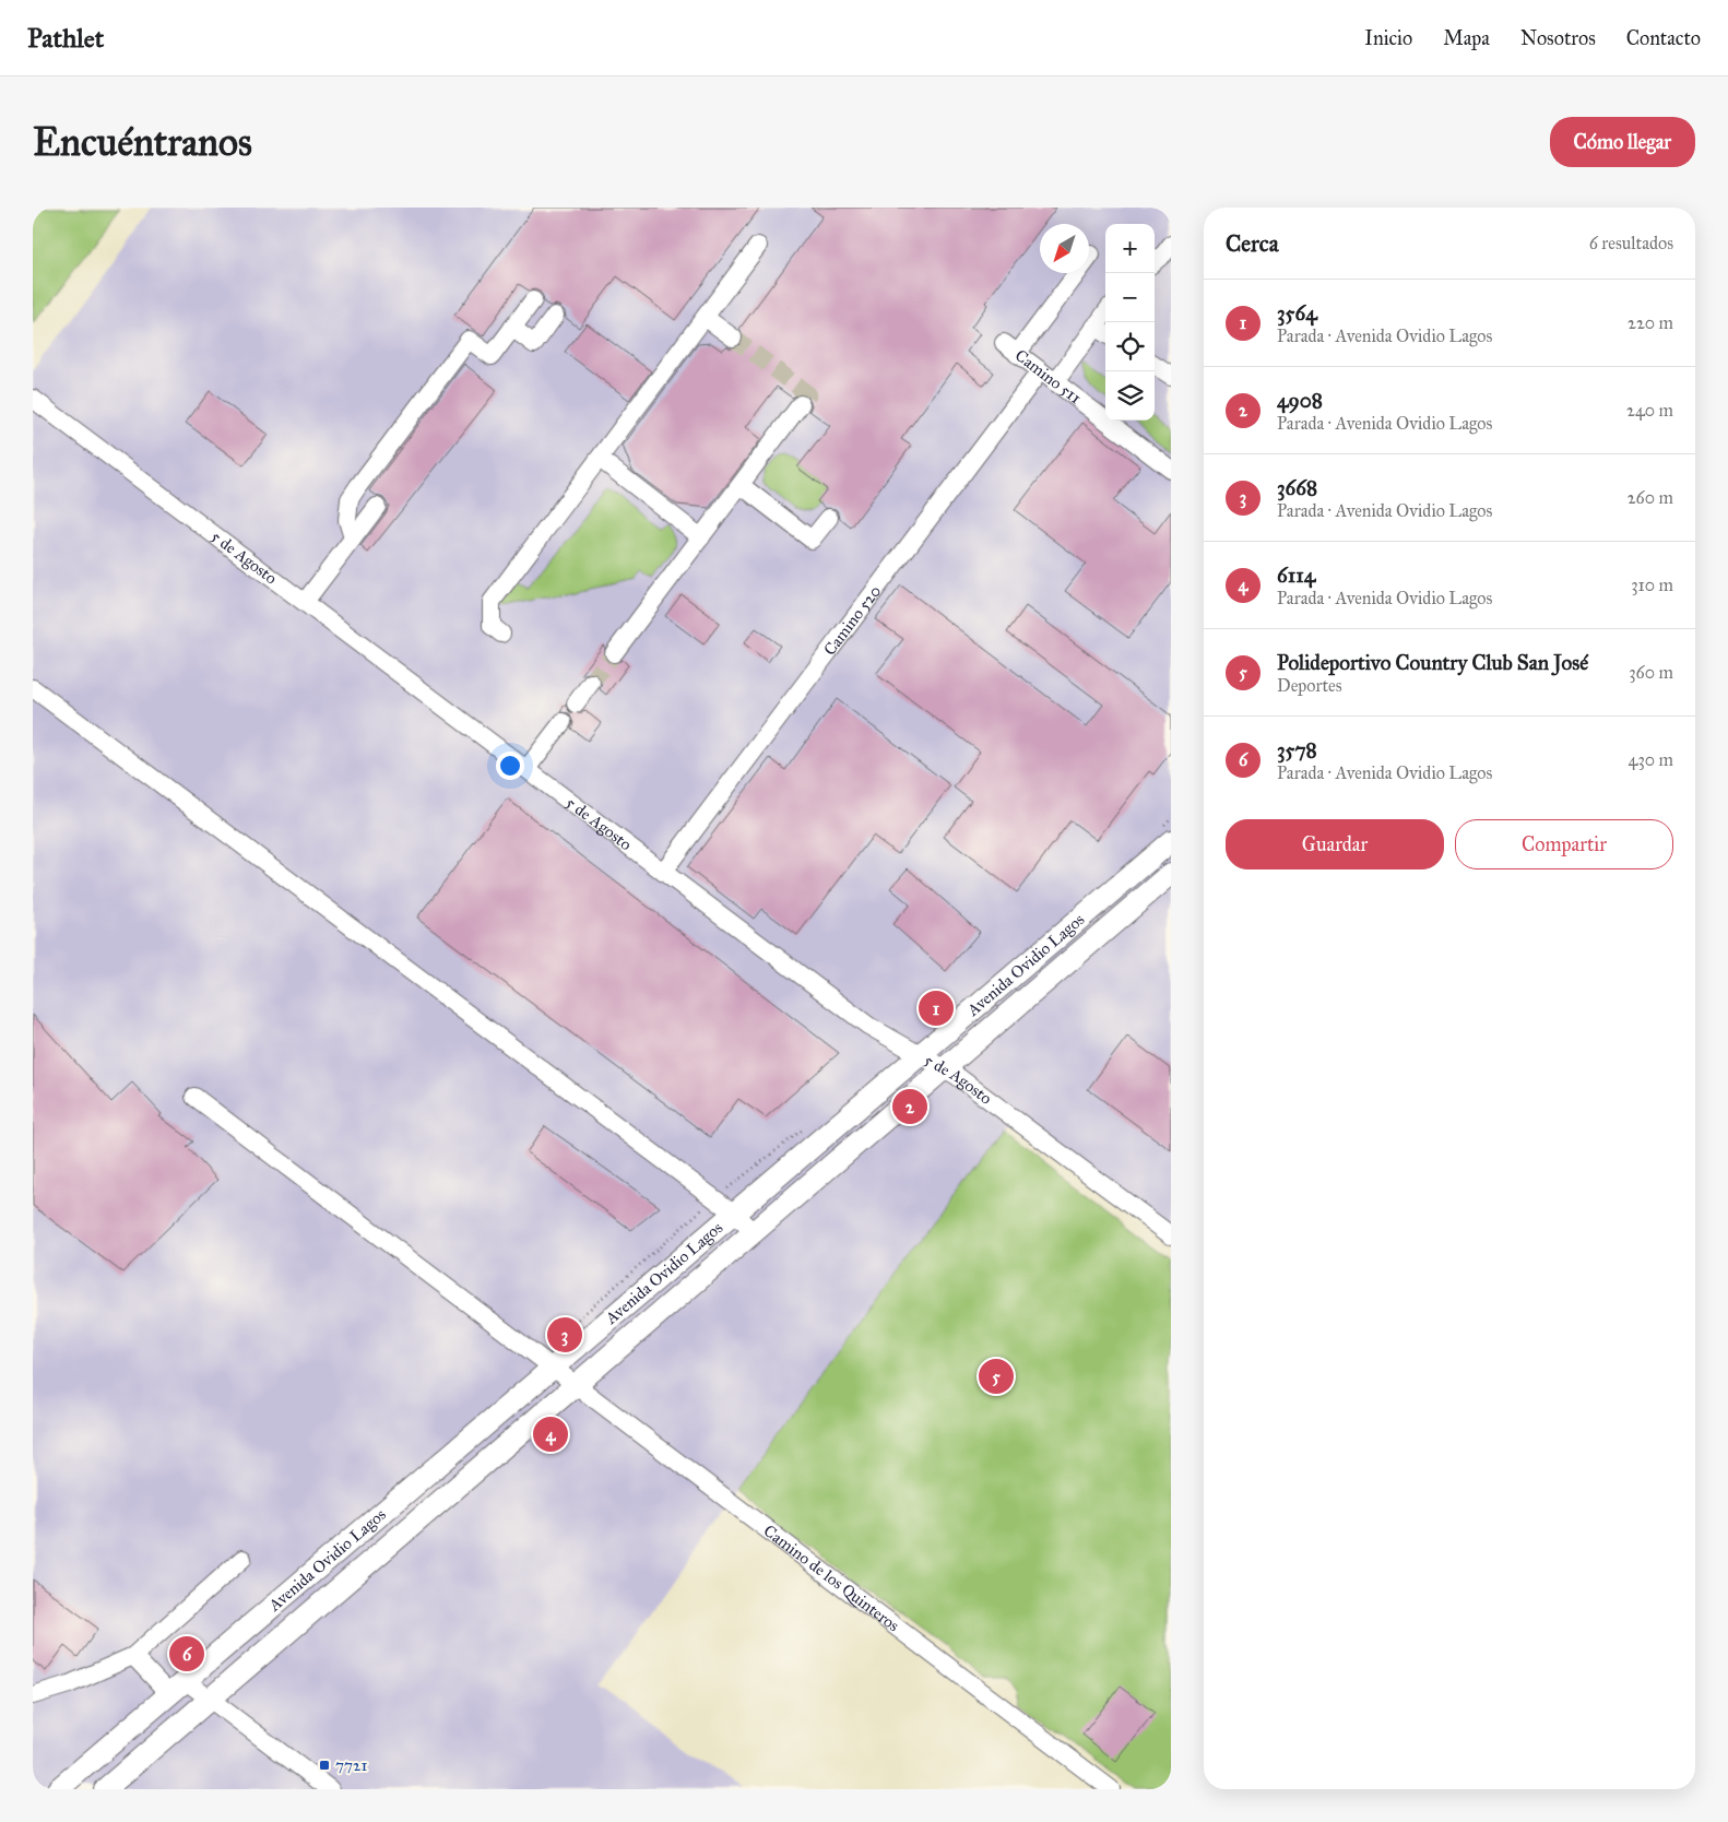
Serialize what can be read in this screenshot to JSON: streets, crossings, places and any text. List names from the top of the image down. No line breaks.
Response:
{"streets":{"main road":["Avenida Ovidio Lagos"],"street":["Camino 511","5 de Agosto","Camino 520","Camino de los Quinteros"]},"crossings":[["Camino 511","Camino 520"],["5 de Agosto","Camino 520"],["5 de Agosto","Avenida Ovidio Lagos"],["Avenida Ovidio Lagos","Camino de los Quinteros"]],"places":{"transit":["7721"]},"north":"bottom left","page":{"header":"Pathlet","nav":["Inicio","Mapa","Nosotros","Contacto"],"buttons":["Cómo llegar",["Guardar","Compartir"]],"title":"Encuéntranos","heading":["Cerca","6 resultados"],"map_buttons":["+","−"],"list":[{"mark":"1","name":"3564","note":"Parada · Avenida Ovidio Lagos","value":"220 m"},{"mark":"2","name":"4908","note":"Parada · Avenida Ovidio Lagos","value":"240 m"},{"mark":"3","name":"3668","note":"Parada · Avenida Ovidio Lagos","value":"260 m"},{"mark":"4","name":"6114","note":"Parada · Avenida Ovidio Lagos","value":"310 m"},{"mark":"5","name":"Polideportivo Country Club San José","note":"Deportes","value":"360 m"},{"mark":"6","name":"3578","note":"Parada · Avenida Ovidio Lagos","value":"430 m"}],"pins":["1","2","3","5","4","6"]}}
